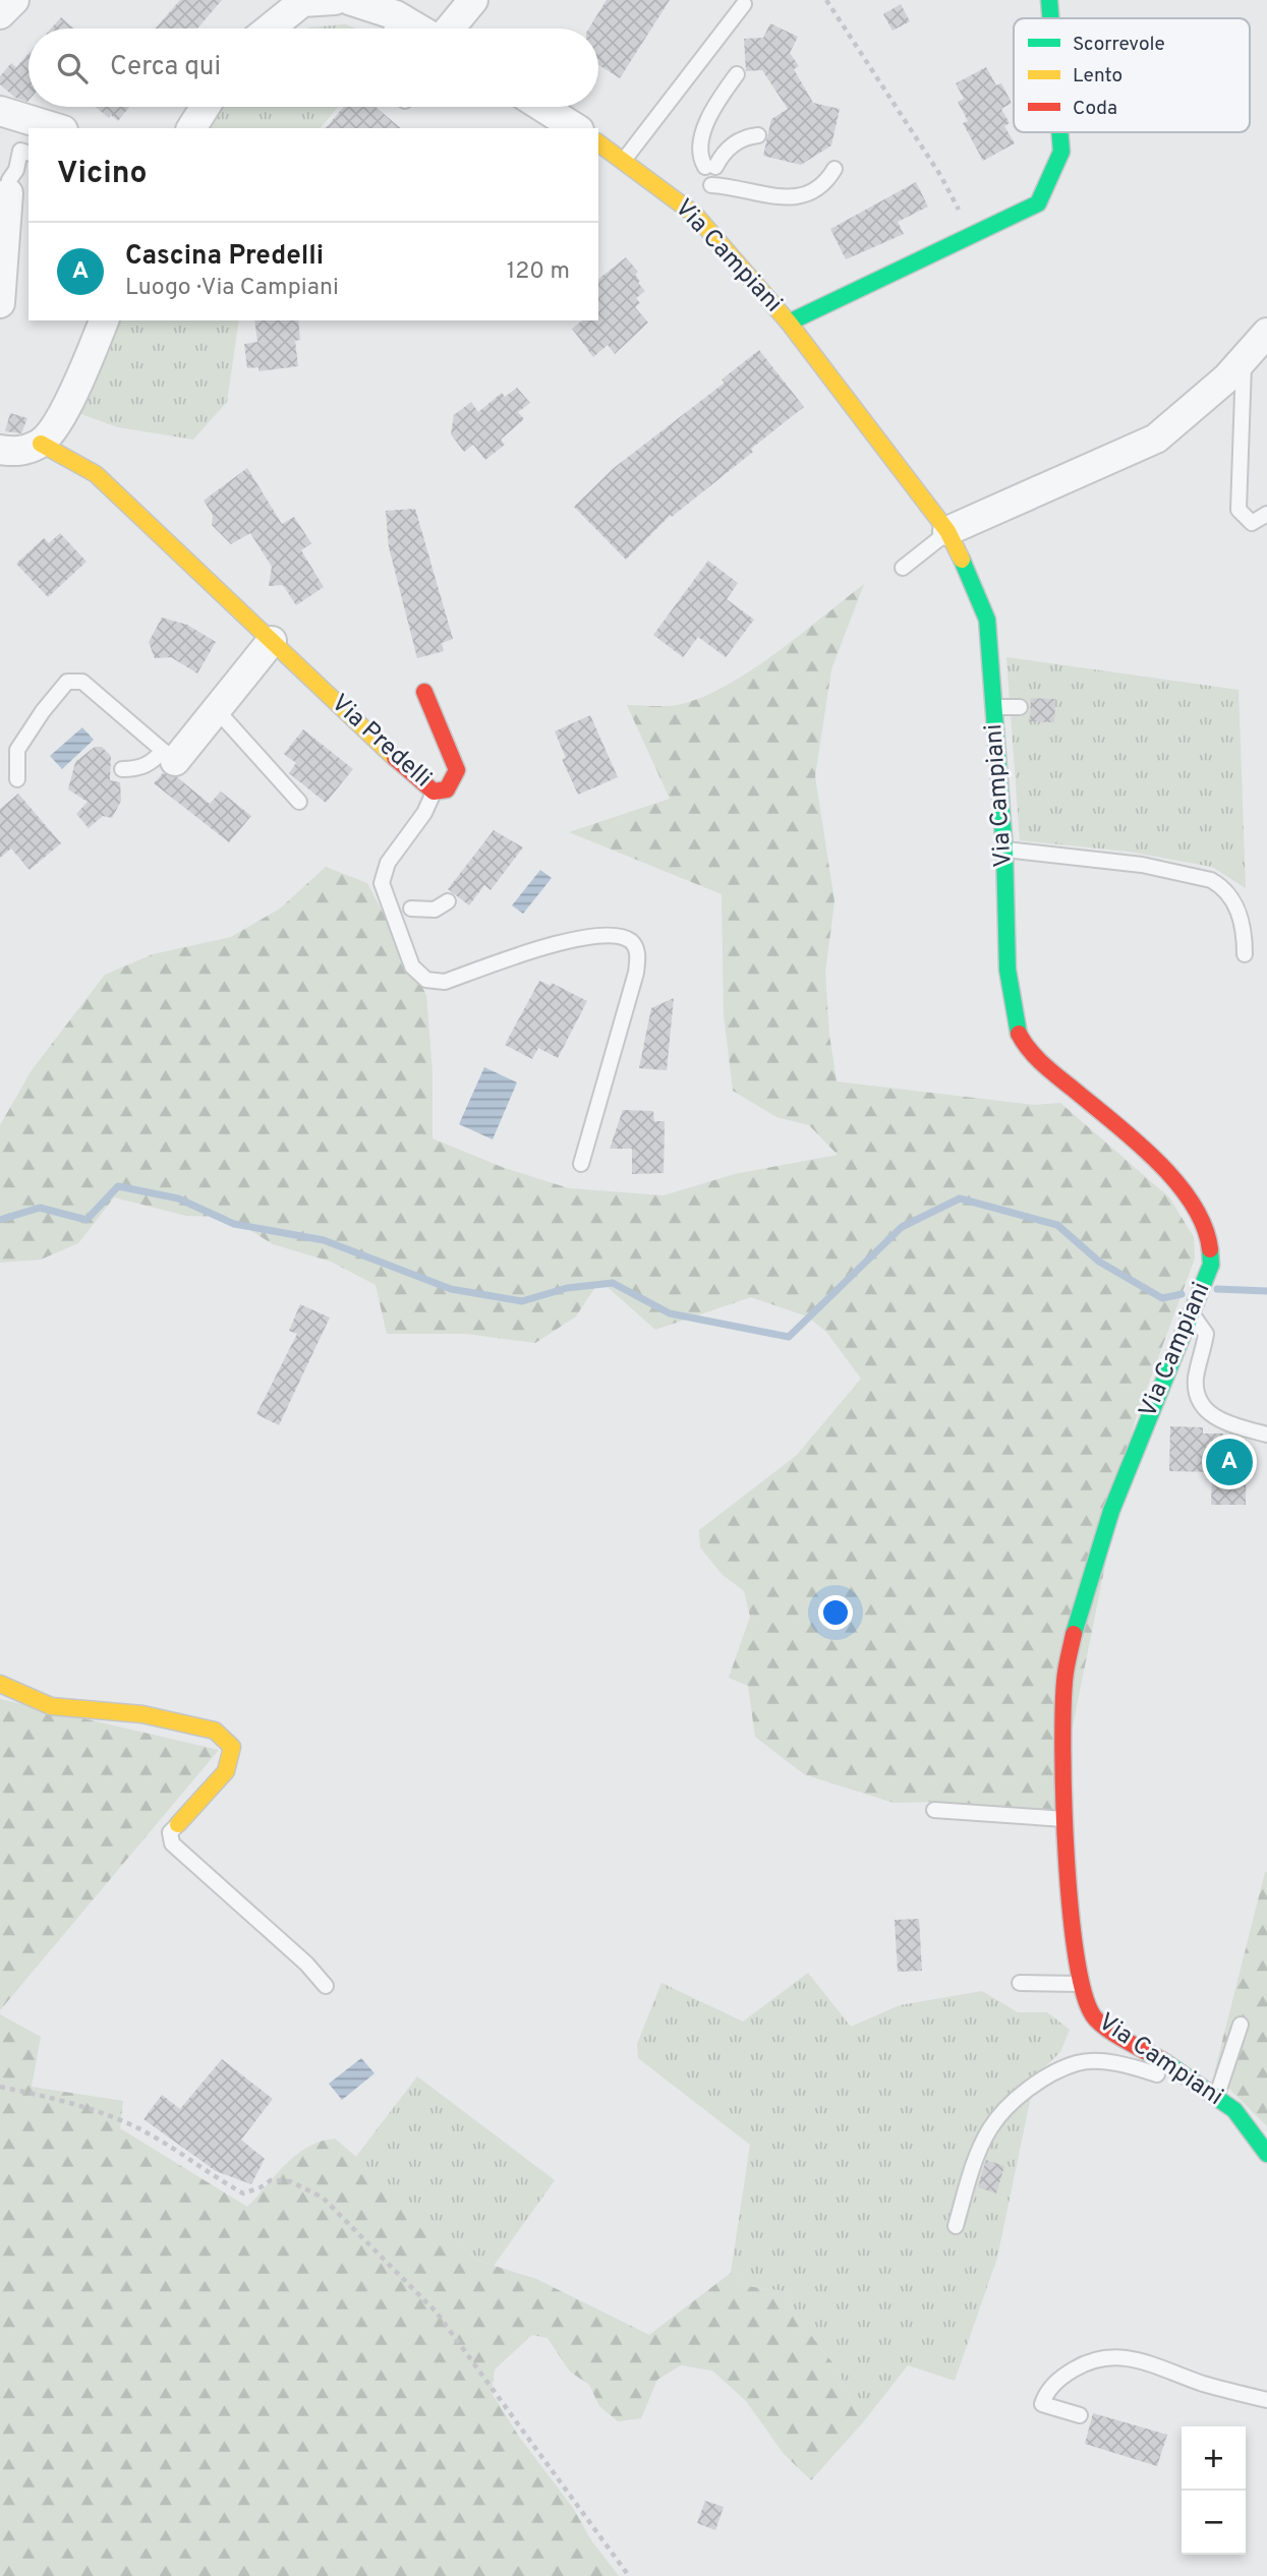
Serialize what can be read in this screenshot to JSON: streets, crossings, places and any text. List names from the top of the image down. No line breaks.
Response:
{"streets":{"street":["Via Campiani","Via Predelli"]},"legend":["Scorrevole","Lento","Coda"],"page":{"search":"Cerca qui","heading":"Vicino","list":[{"mark":"A","name":"Cascina Predelli","note":"Luogo · Via Campiani","value":"120 m"}],"pins":"A","map_buttons":["+","−"]}}
